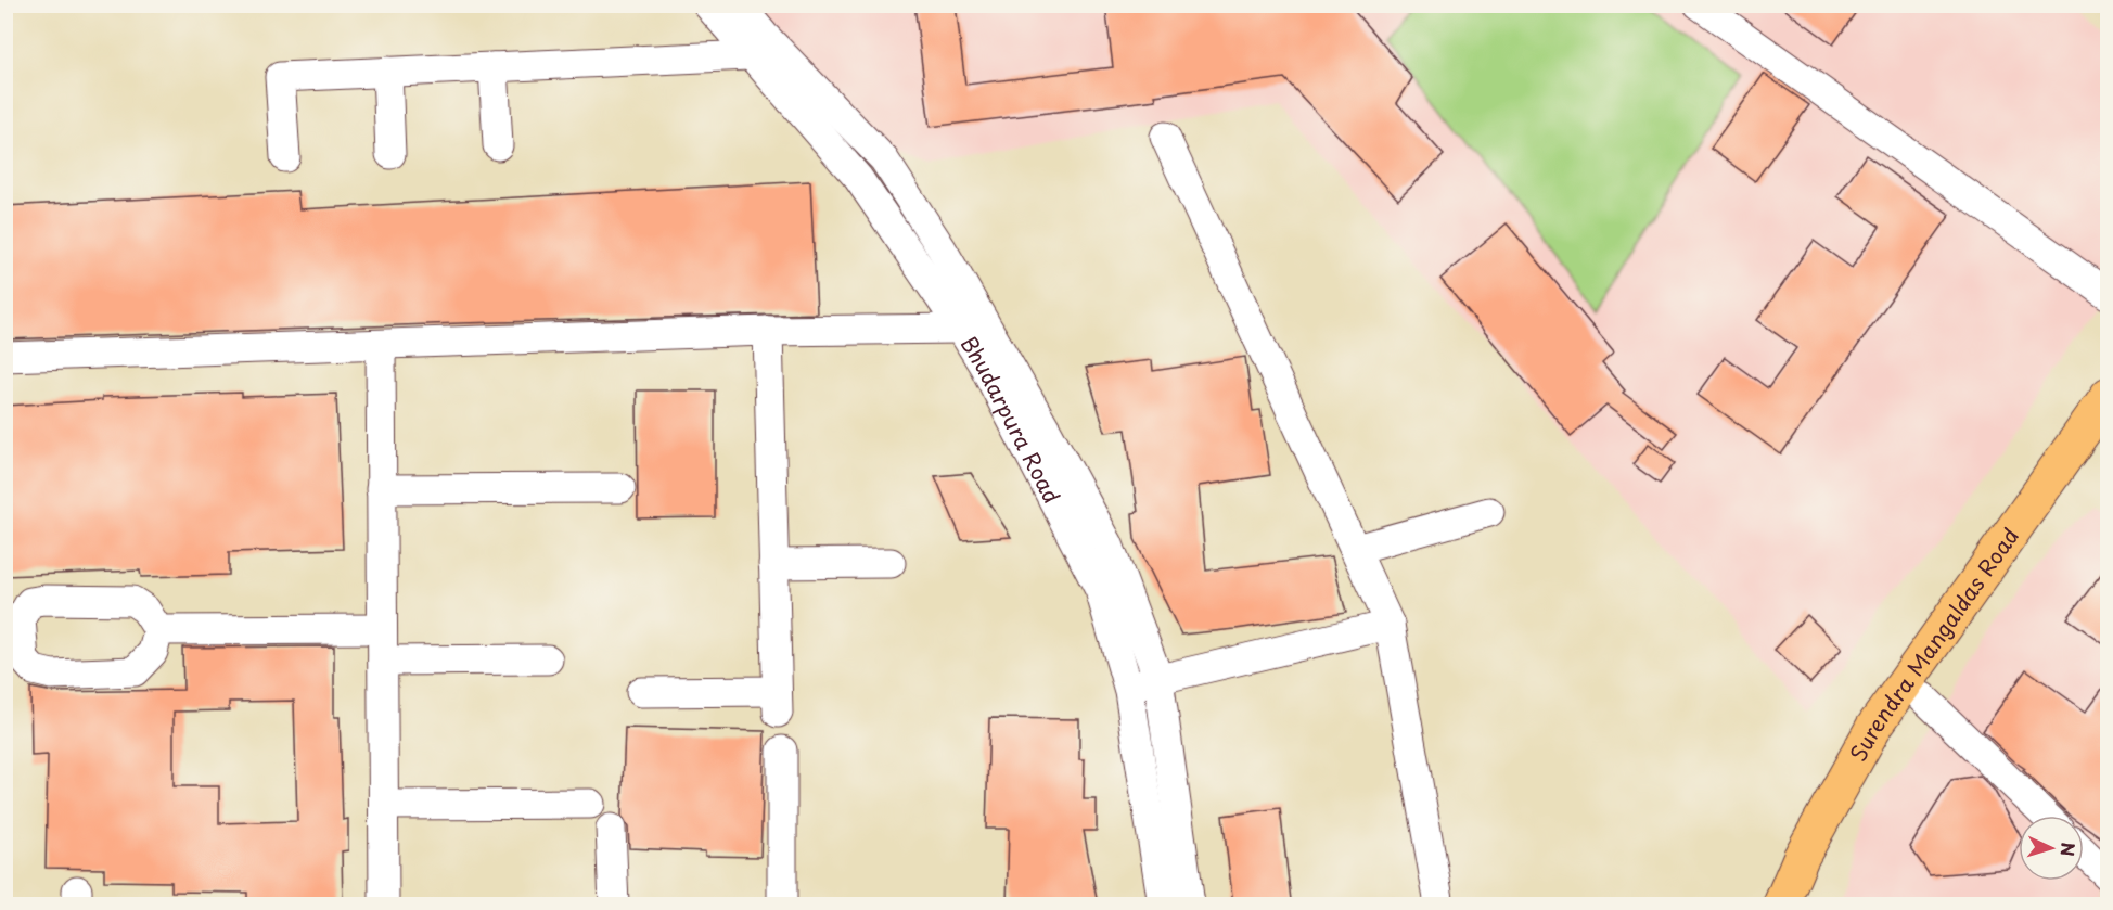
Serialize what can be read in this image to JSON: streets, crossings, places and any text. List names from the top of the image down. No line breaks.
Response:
{"streets":{"main road":["Surendra Mangaldas Road"],"street":["Bhudarpura Road"]},"north":"right"}
